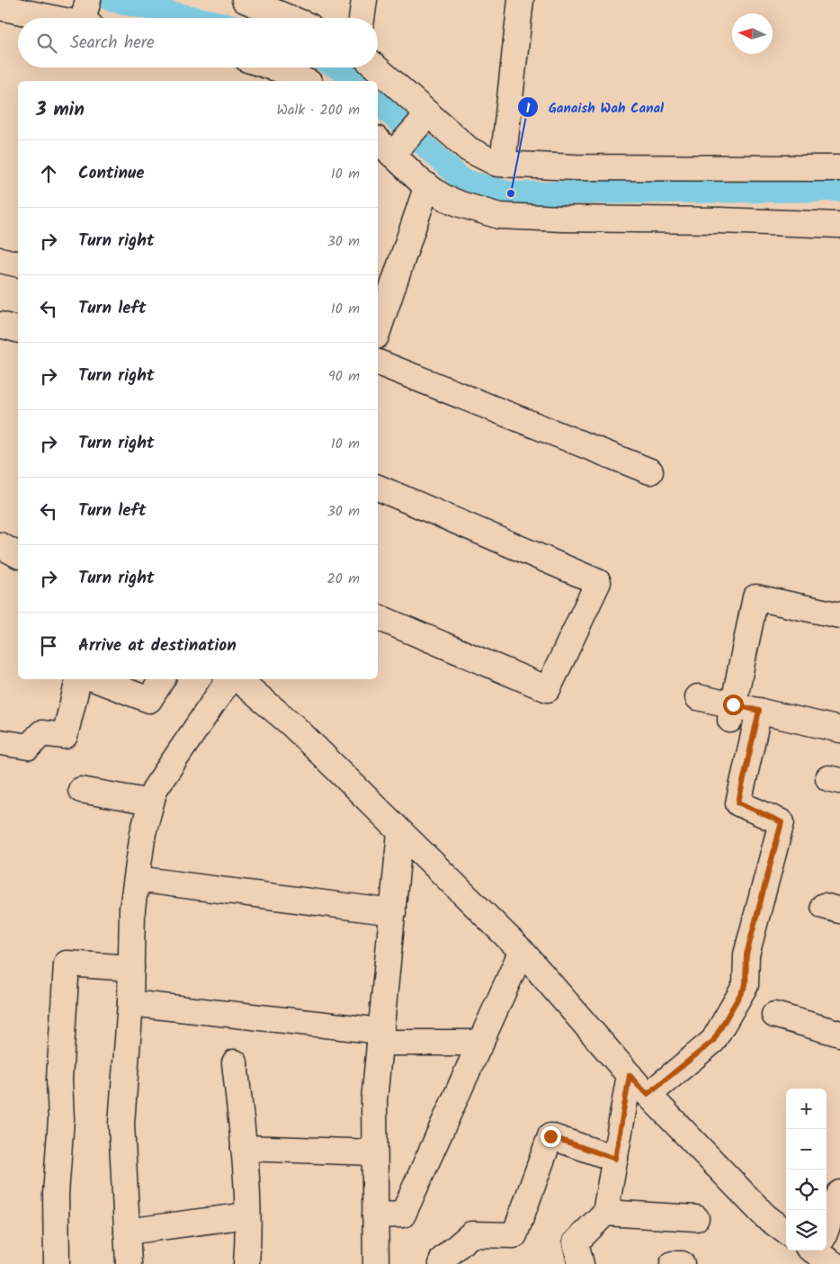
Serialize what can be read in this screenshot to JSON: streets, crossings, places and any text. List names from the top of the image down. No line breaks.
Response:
{"places":["Ganaish Wah Canal"],"north":"left","page":{"search":"Search here","heading":["3 min","Walk · 200 m"],"list":[["Continue","10 m"],["Turn right","30 m"],["Turn left","10 m"],["Turn right","90 m"],["Turn right","10 m"],["Turn left","30 m"],["Turn right","20 m"],"Arrive at destination"],"map_buttons":["+","−"]}}
